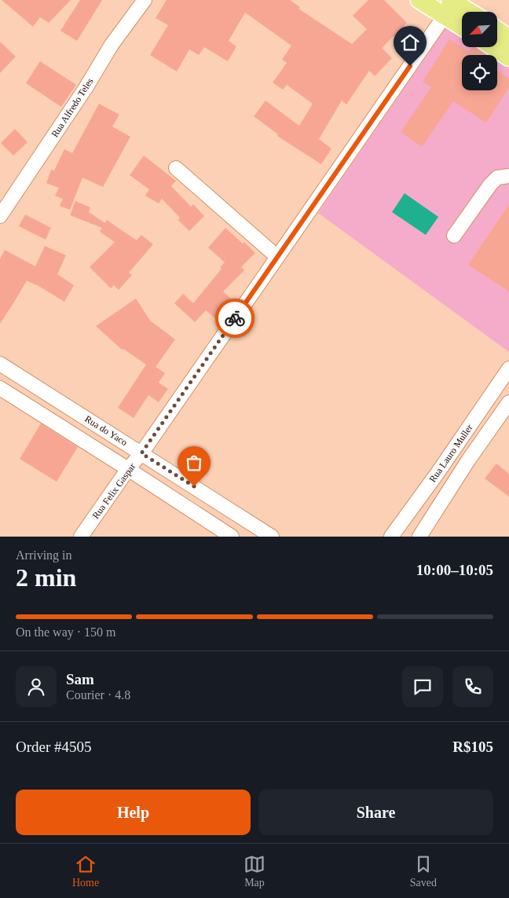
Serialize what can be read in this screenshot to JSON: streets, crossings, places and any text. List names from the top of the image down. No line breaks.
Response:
{"streets":{"street":["Rua Alfredo Teles","Rua do Yaco","Rua Lauro Muller","Rua Felix Gaspar"]},"crossings":[["Rua do Yaco","Rua Felix Gaspar"]],"north":"bottom left","page":{"heading":["2 min","Arriving in","10:00–10:05"],"panel":["Sam","Courier · 4.8","Order #4505","R$105"],"bar":"On the way · 150 m","buttons":["Help","Share"],"tabs":["Home","Map","Saved"]}}
